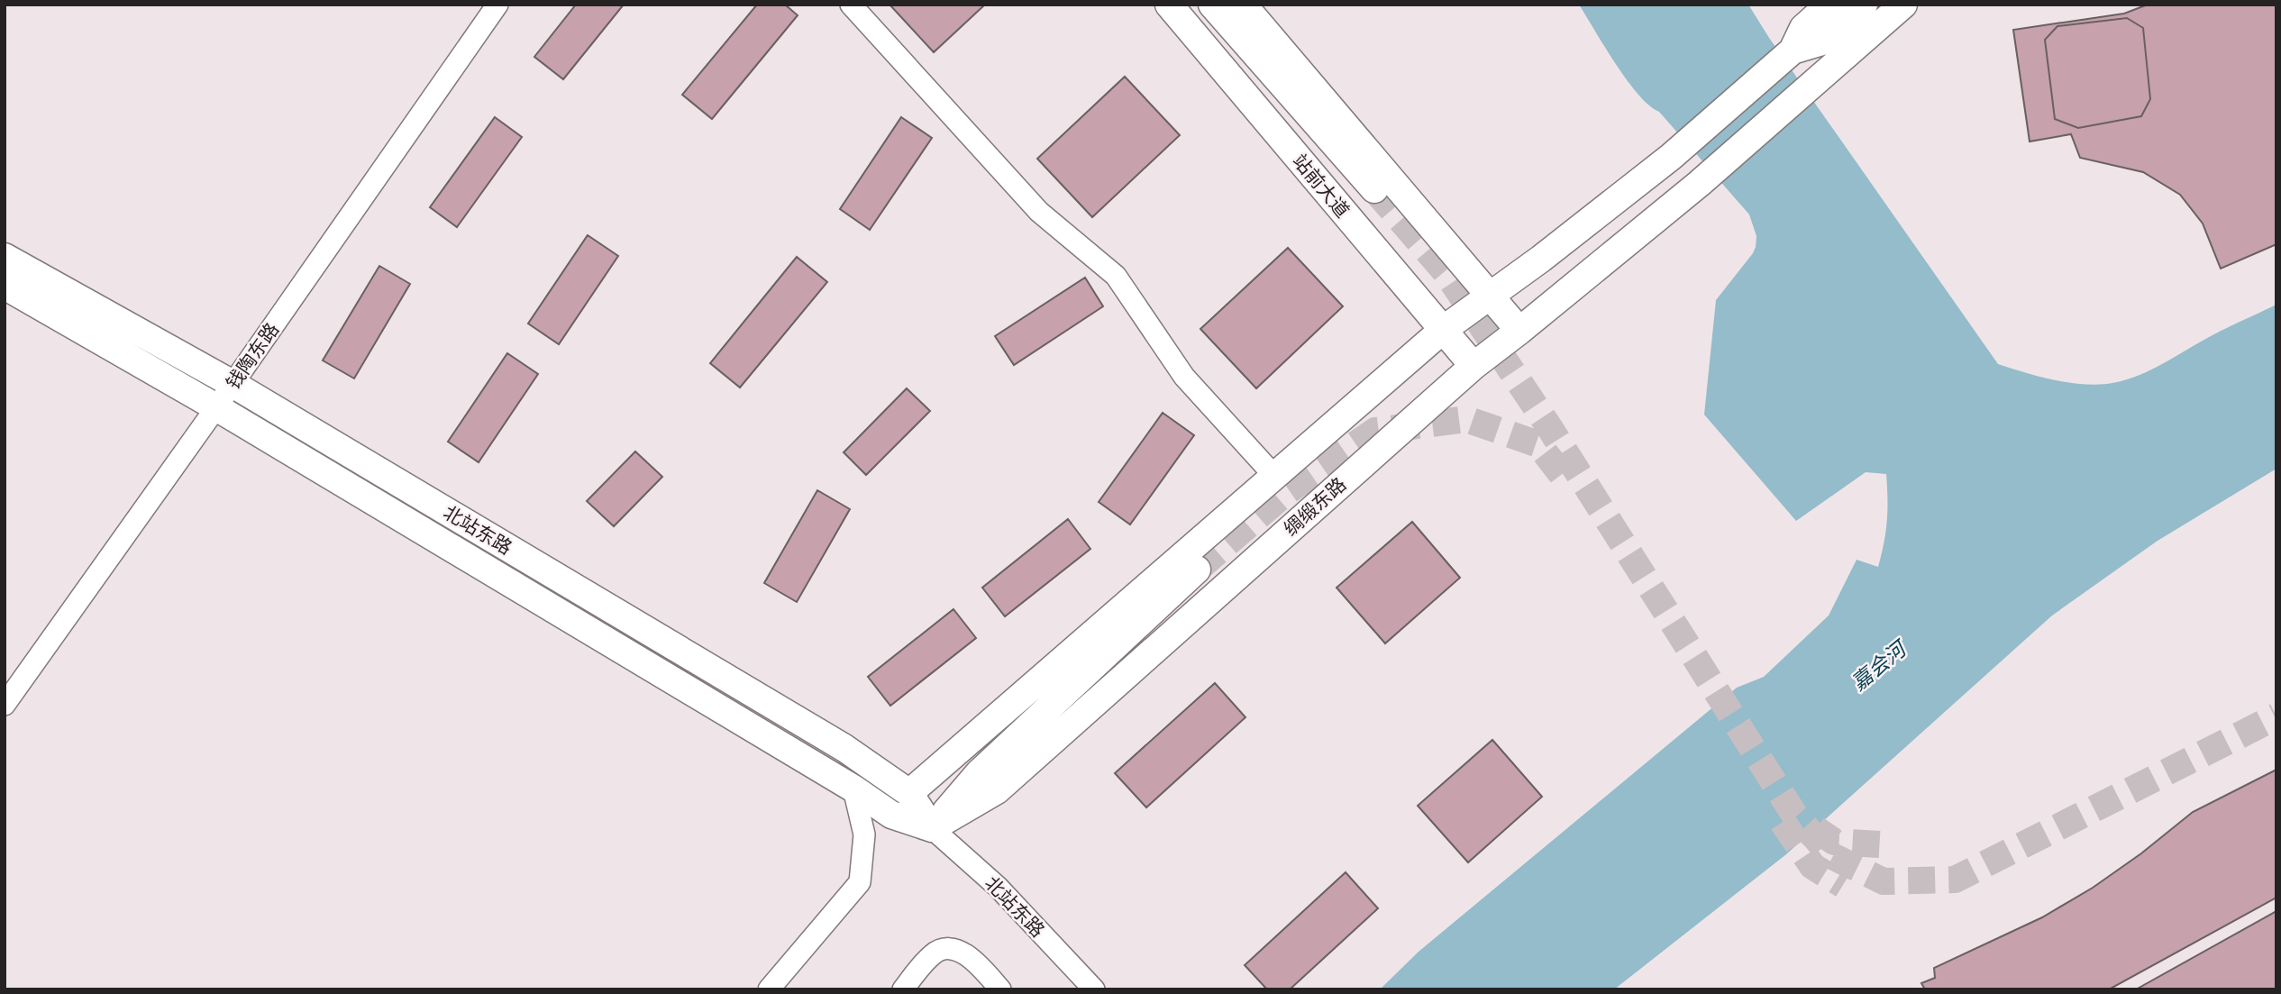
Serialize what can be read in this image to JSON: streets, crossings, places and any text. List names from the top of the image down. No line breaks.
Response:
{"streets":{"main road":["站前大道","绸缎东路","北站东路"],"street":["钱陶东路"]},"crossings":[["站前大道","绸缎东路"],["钱陶东路","北站东路"],["绸缎东路","北站东路"]],"water":["嘉会河"]}
